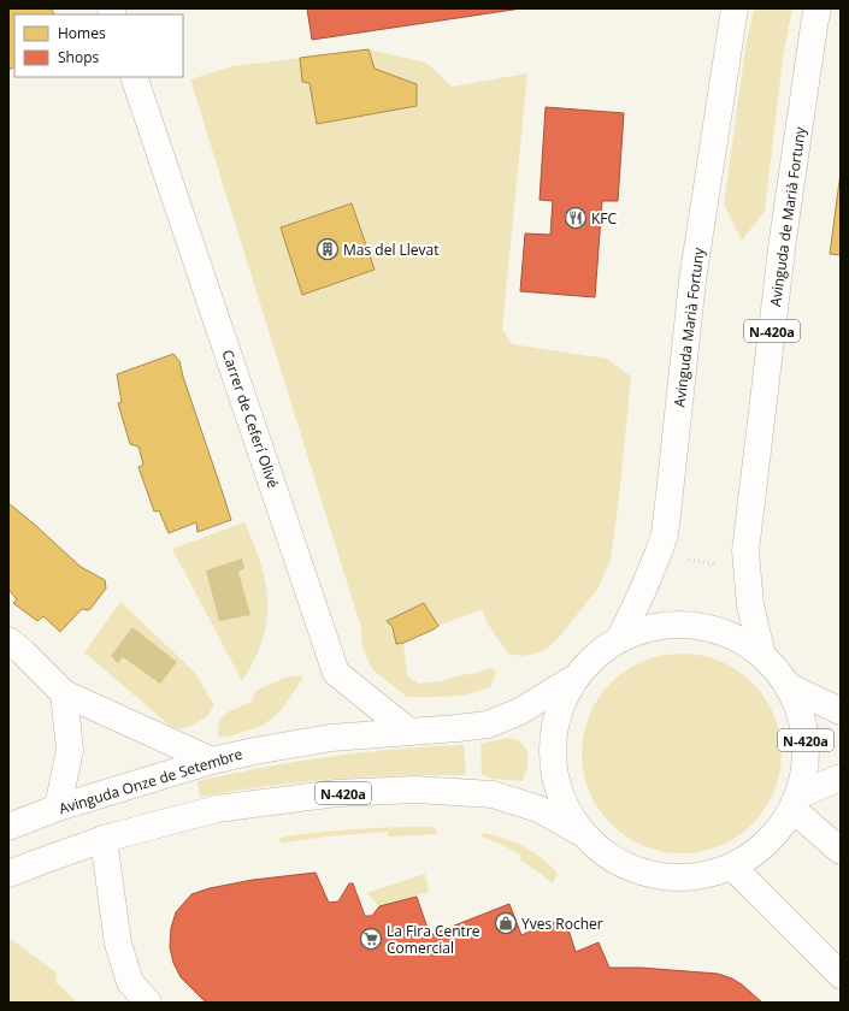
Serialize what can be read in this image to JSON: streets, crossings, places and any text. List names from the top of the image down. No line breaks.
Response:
{"streets":{"main road":["Avinguda de Marià Fortuny","Avinguda Marià Fortuny","N-420a","Carrer de Ceferí Olivé","Avinguda Onze de Setembre"]},"crossings":[["Avinguda de Marià Fortuny","N-420a"],["Avinguda Marià Fortuny","N-420a"],["N-420a","Carrer de Ceferí Olivé"],["N-420a","Avinguda Onze de Setembre"],["Carrer de Ceferí Olivé","Avinguda Onze de Setembre"]],"places":{"restaurant":["KFC"],"building":["Mas del Llevat"],"shop":["Yves Rocher"],"supermarket":["La Fira Centre Comercial"]},"legend":["Homes","Shops"]}
